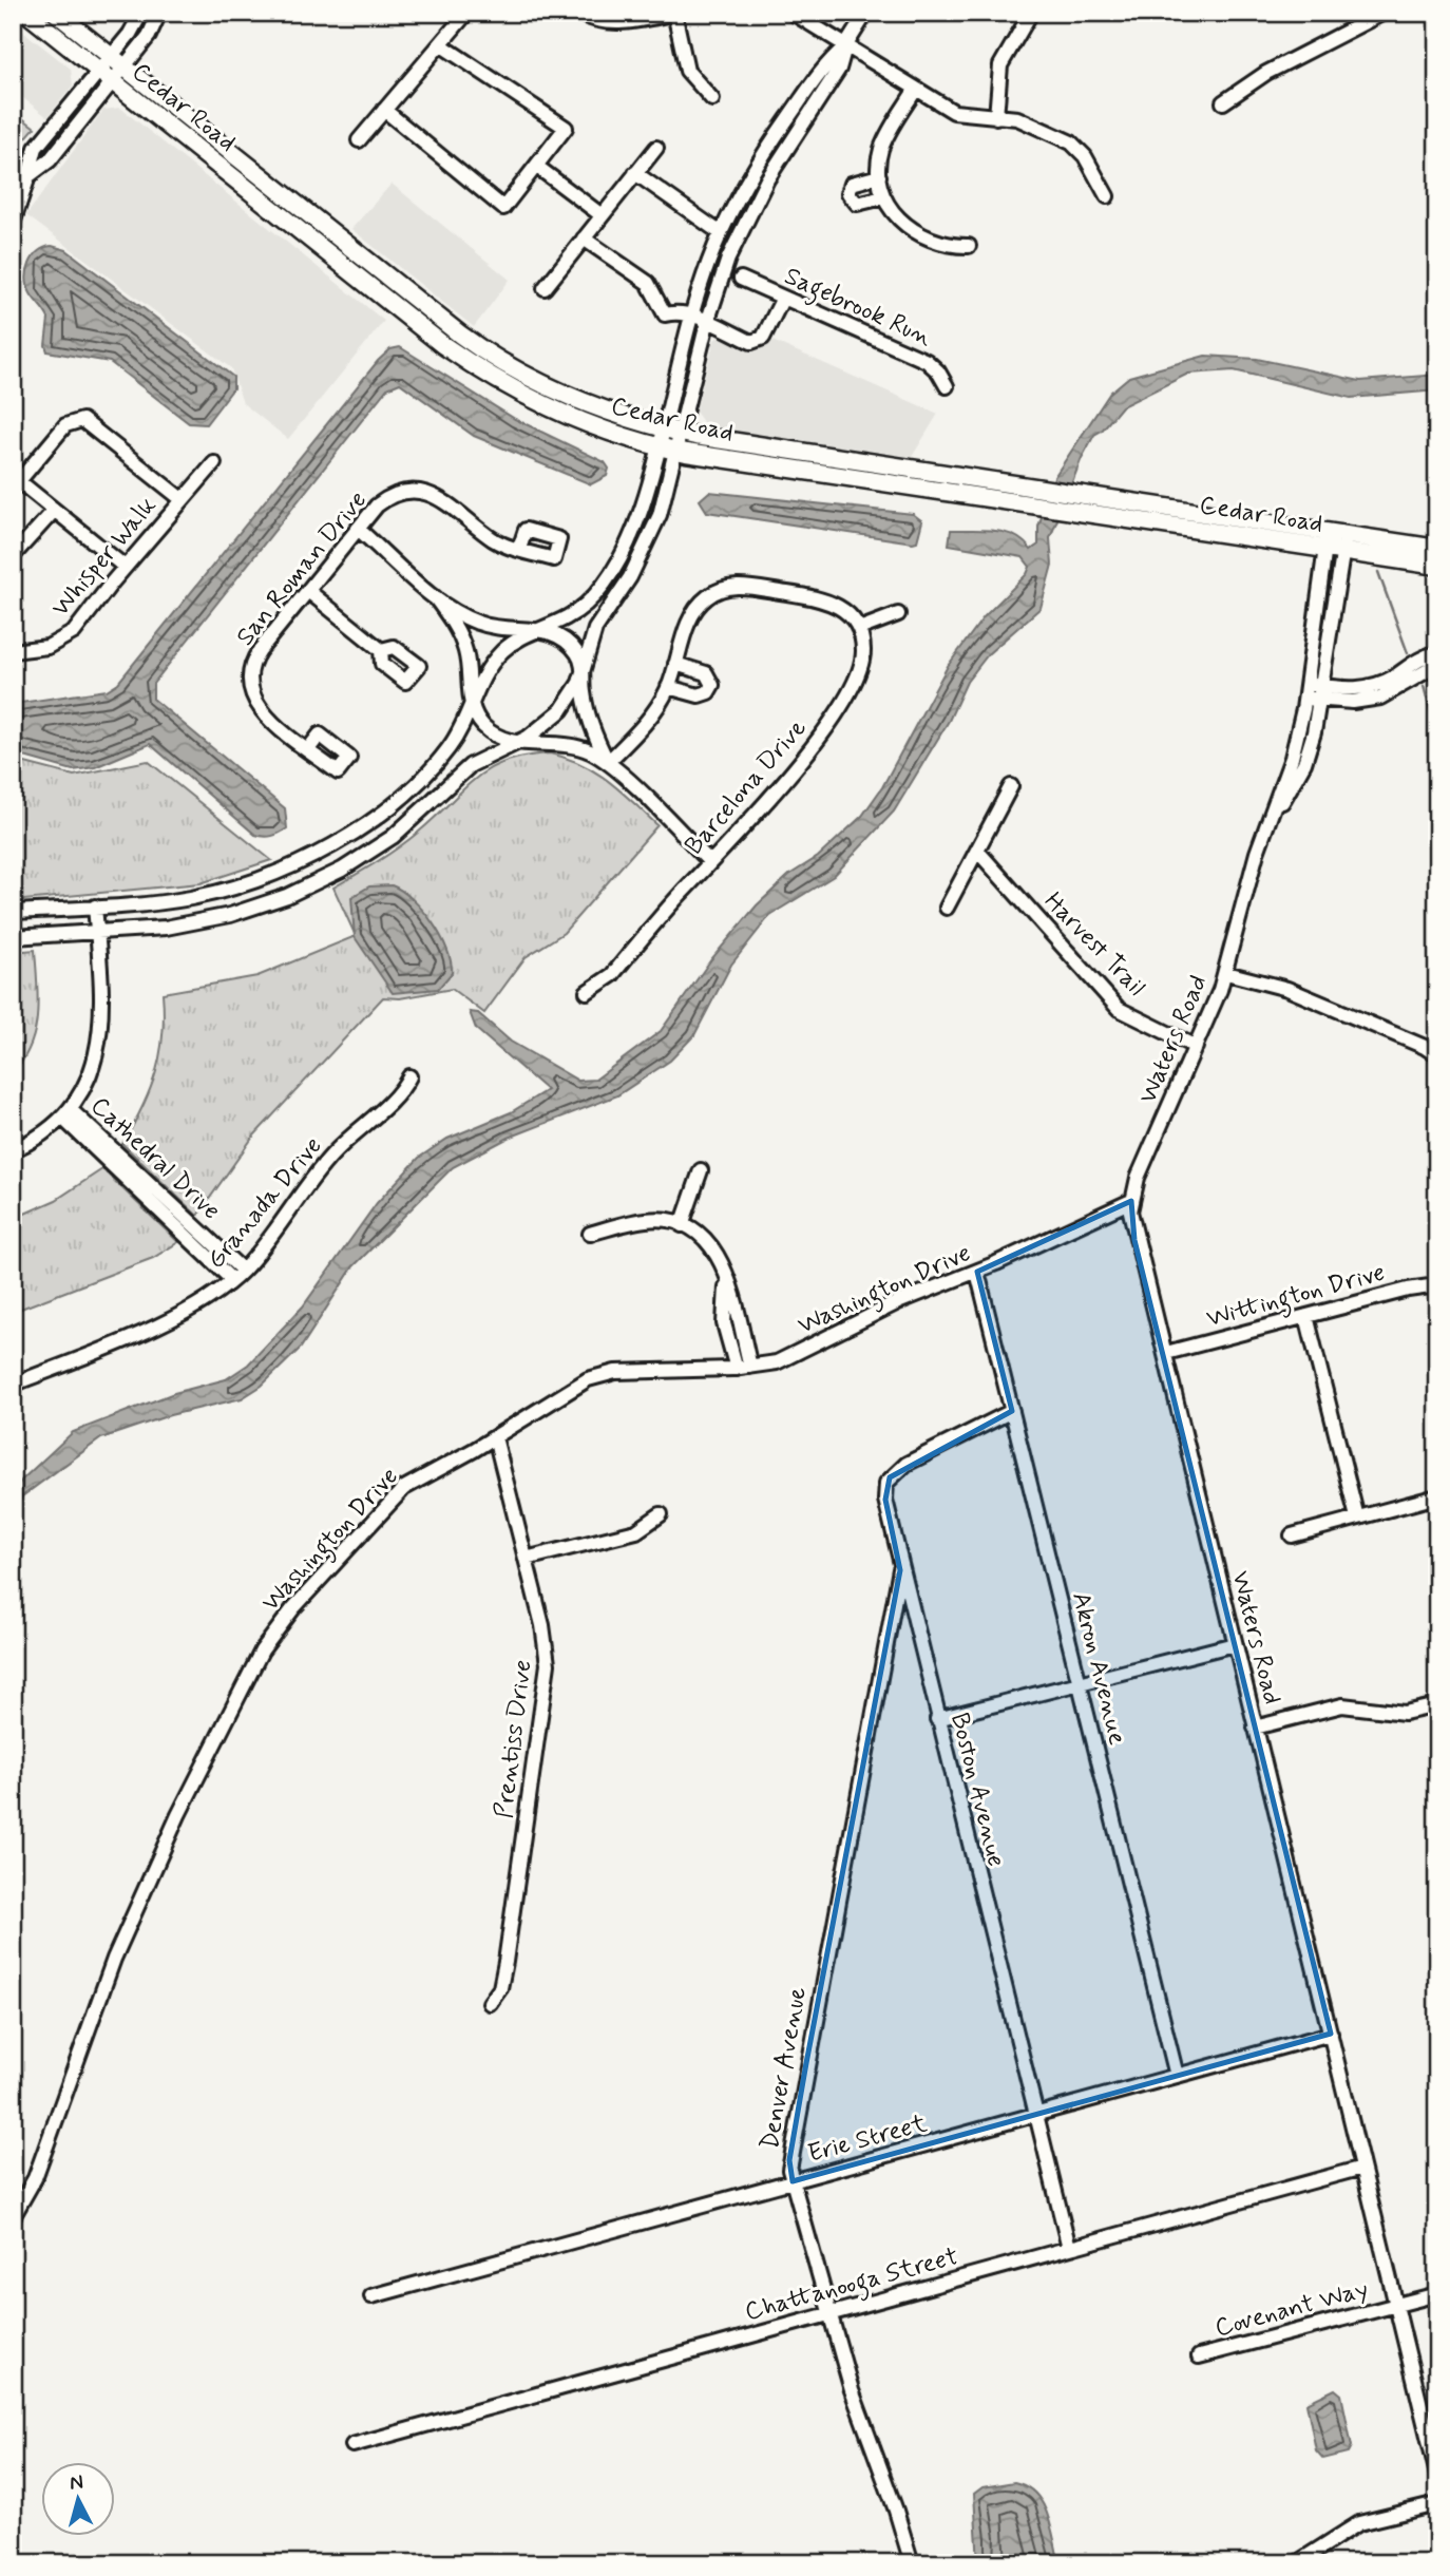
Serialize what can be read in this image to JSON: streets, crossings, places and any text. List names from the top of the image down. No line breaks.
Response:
{"streets":{"main road":["Cedar Road"],"street":["Sagebrook Run","Whisper Walk","San Roman Drive","Barcelona Drive","Harvest Trail","Waters Road","Cathedral Drive","Granada Drive","Washington Drive","Wittington Drive","Akron Avenue","Prentiss Drive","Boston Avenue","Denver Avenue","Erie Street","Chattanooga Street","Covenant Way"]},"crossings":[["Cedar Road","Waters Road"],["Harvest Trail","Waters Road"],["Waters Road","Washington Drive"],["Waters Road","Wittington Drive"],["Waters Road","Erie Street"],["Waters Road","Chattanooga Street"],["Waters Road","Covenant Way"],["Cathedral Drive","Granada Drive"],["Washington Drive","Akron Avenue"],["Washington Drive","Prentiss Drive"],["Akron Avenue","Boston Avenue"],["Akron Avenue","Erie Street"],["Boston Avenue","Denver Avenue"],["Boston Avenue","Erie Street"],["Boston Avenue","Chattanooga Street"],["Denver Avenue","Erie Street"],["Denver Avenue","Chattanooga Street"]],"north":"top"}
